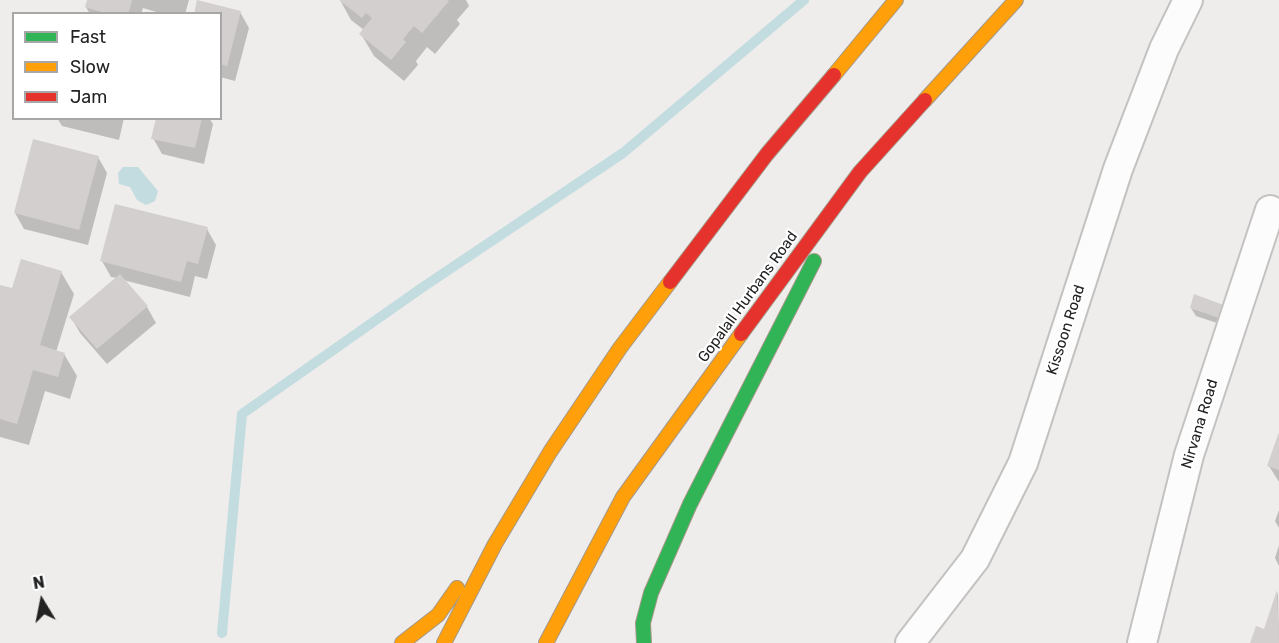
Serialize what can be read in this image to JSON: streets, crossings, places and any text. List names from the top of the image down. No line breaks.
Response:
{"streets":{"main road":["Gopalall Hurbans Road"],"street":["Kissoon Road","Nirvana Road"]},"legend":["Fast","Slow","Jam"],"north":"top"}
